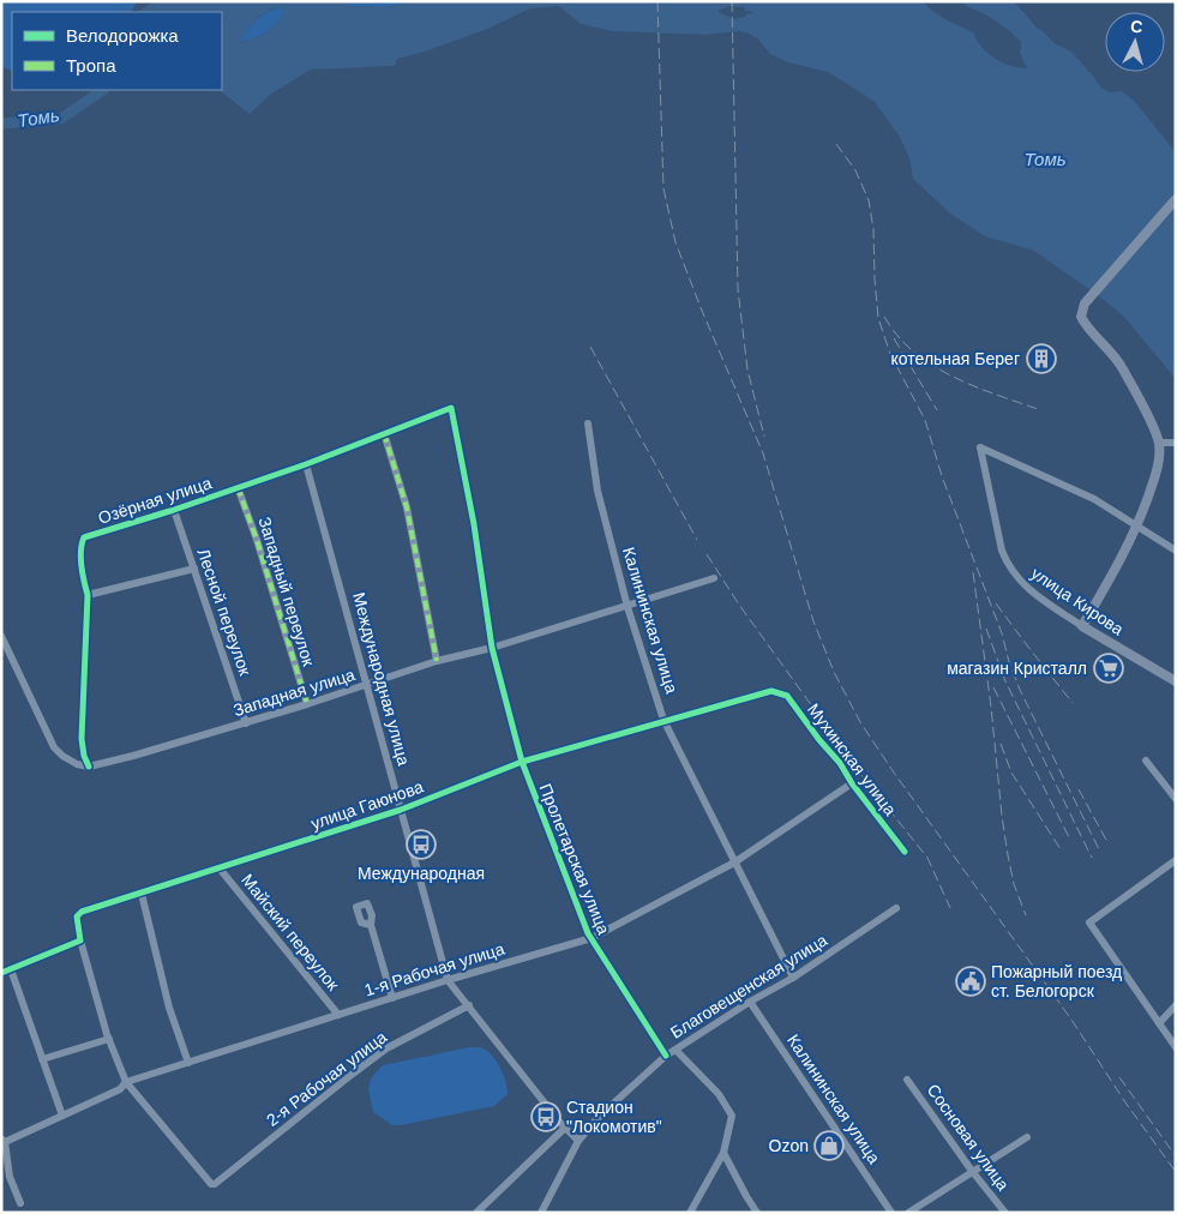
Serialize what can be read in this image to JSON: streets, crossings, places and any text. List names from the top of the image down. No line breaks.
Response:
{"streets":{"main road":["улица Кирова"],"street":["Озёрная улица","Западный переулок","Лесной переулок","Калининская улица","Международная улица","Западная улица","Мухинская улица","улица Гаюнова","Пролетарская улица","Майский переулок","1-я Рабочая улица","Благовещенская улица","2-я Рабочая улица","Сосновая улица"]},"crossings":[["Озёрная улица","Западный переулок"],["Озёрная улица","Лесной переулок"],["Озёрная улица","Международная улица"],["Озёрная улица","Западная улица"],["Озёрная улица","Пролетарская улица"],["Западный переулок","Западная улица"],["Лесной переулок","Западная улица"],["Калининская улица","Западная улица"],["Калининская улица","улица Гаюнова"],["Калининская улица","1-я Рабочая улица"],["Калининская улица","Благовещенская улица"],["Международная улица","Западная улица"],["Международная улица","улица Гаюнова"],["Международная улица","1-я Рабочая улица"],["Международная улица","Благовещенская улица"],["Международная улица","2-я Рабочая улица"],["Западная улица","Пролетарская улица"],["Мухинская улица","улица Гаюнова"],["Мухинская улица","1-я Рабочая улица"],["улица Гаюнова","Пролетарская улица"],["улица Гаюнова","Майский переулок"],["Пролетарская улица","1-я Рабочая улица"],["Пролетарская улица","Благовещенская улица"],["Майский переулок","1-я Рабочая улица"],["1-я Рабочая улица","2-я Рабочая улица"]],"water":["Томь"],"places":{"building":["котельная Берег"],"supermarket":["магазин Кристалл"],"bus stop":["Международная","Стадион \"Локомотив\""],"public building":["Пожарный поезд ст. Белогорск"],"shop":["Ozon"]},"legend":["Велодорожка","Тропа"],"north":"top"}
